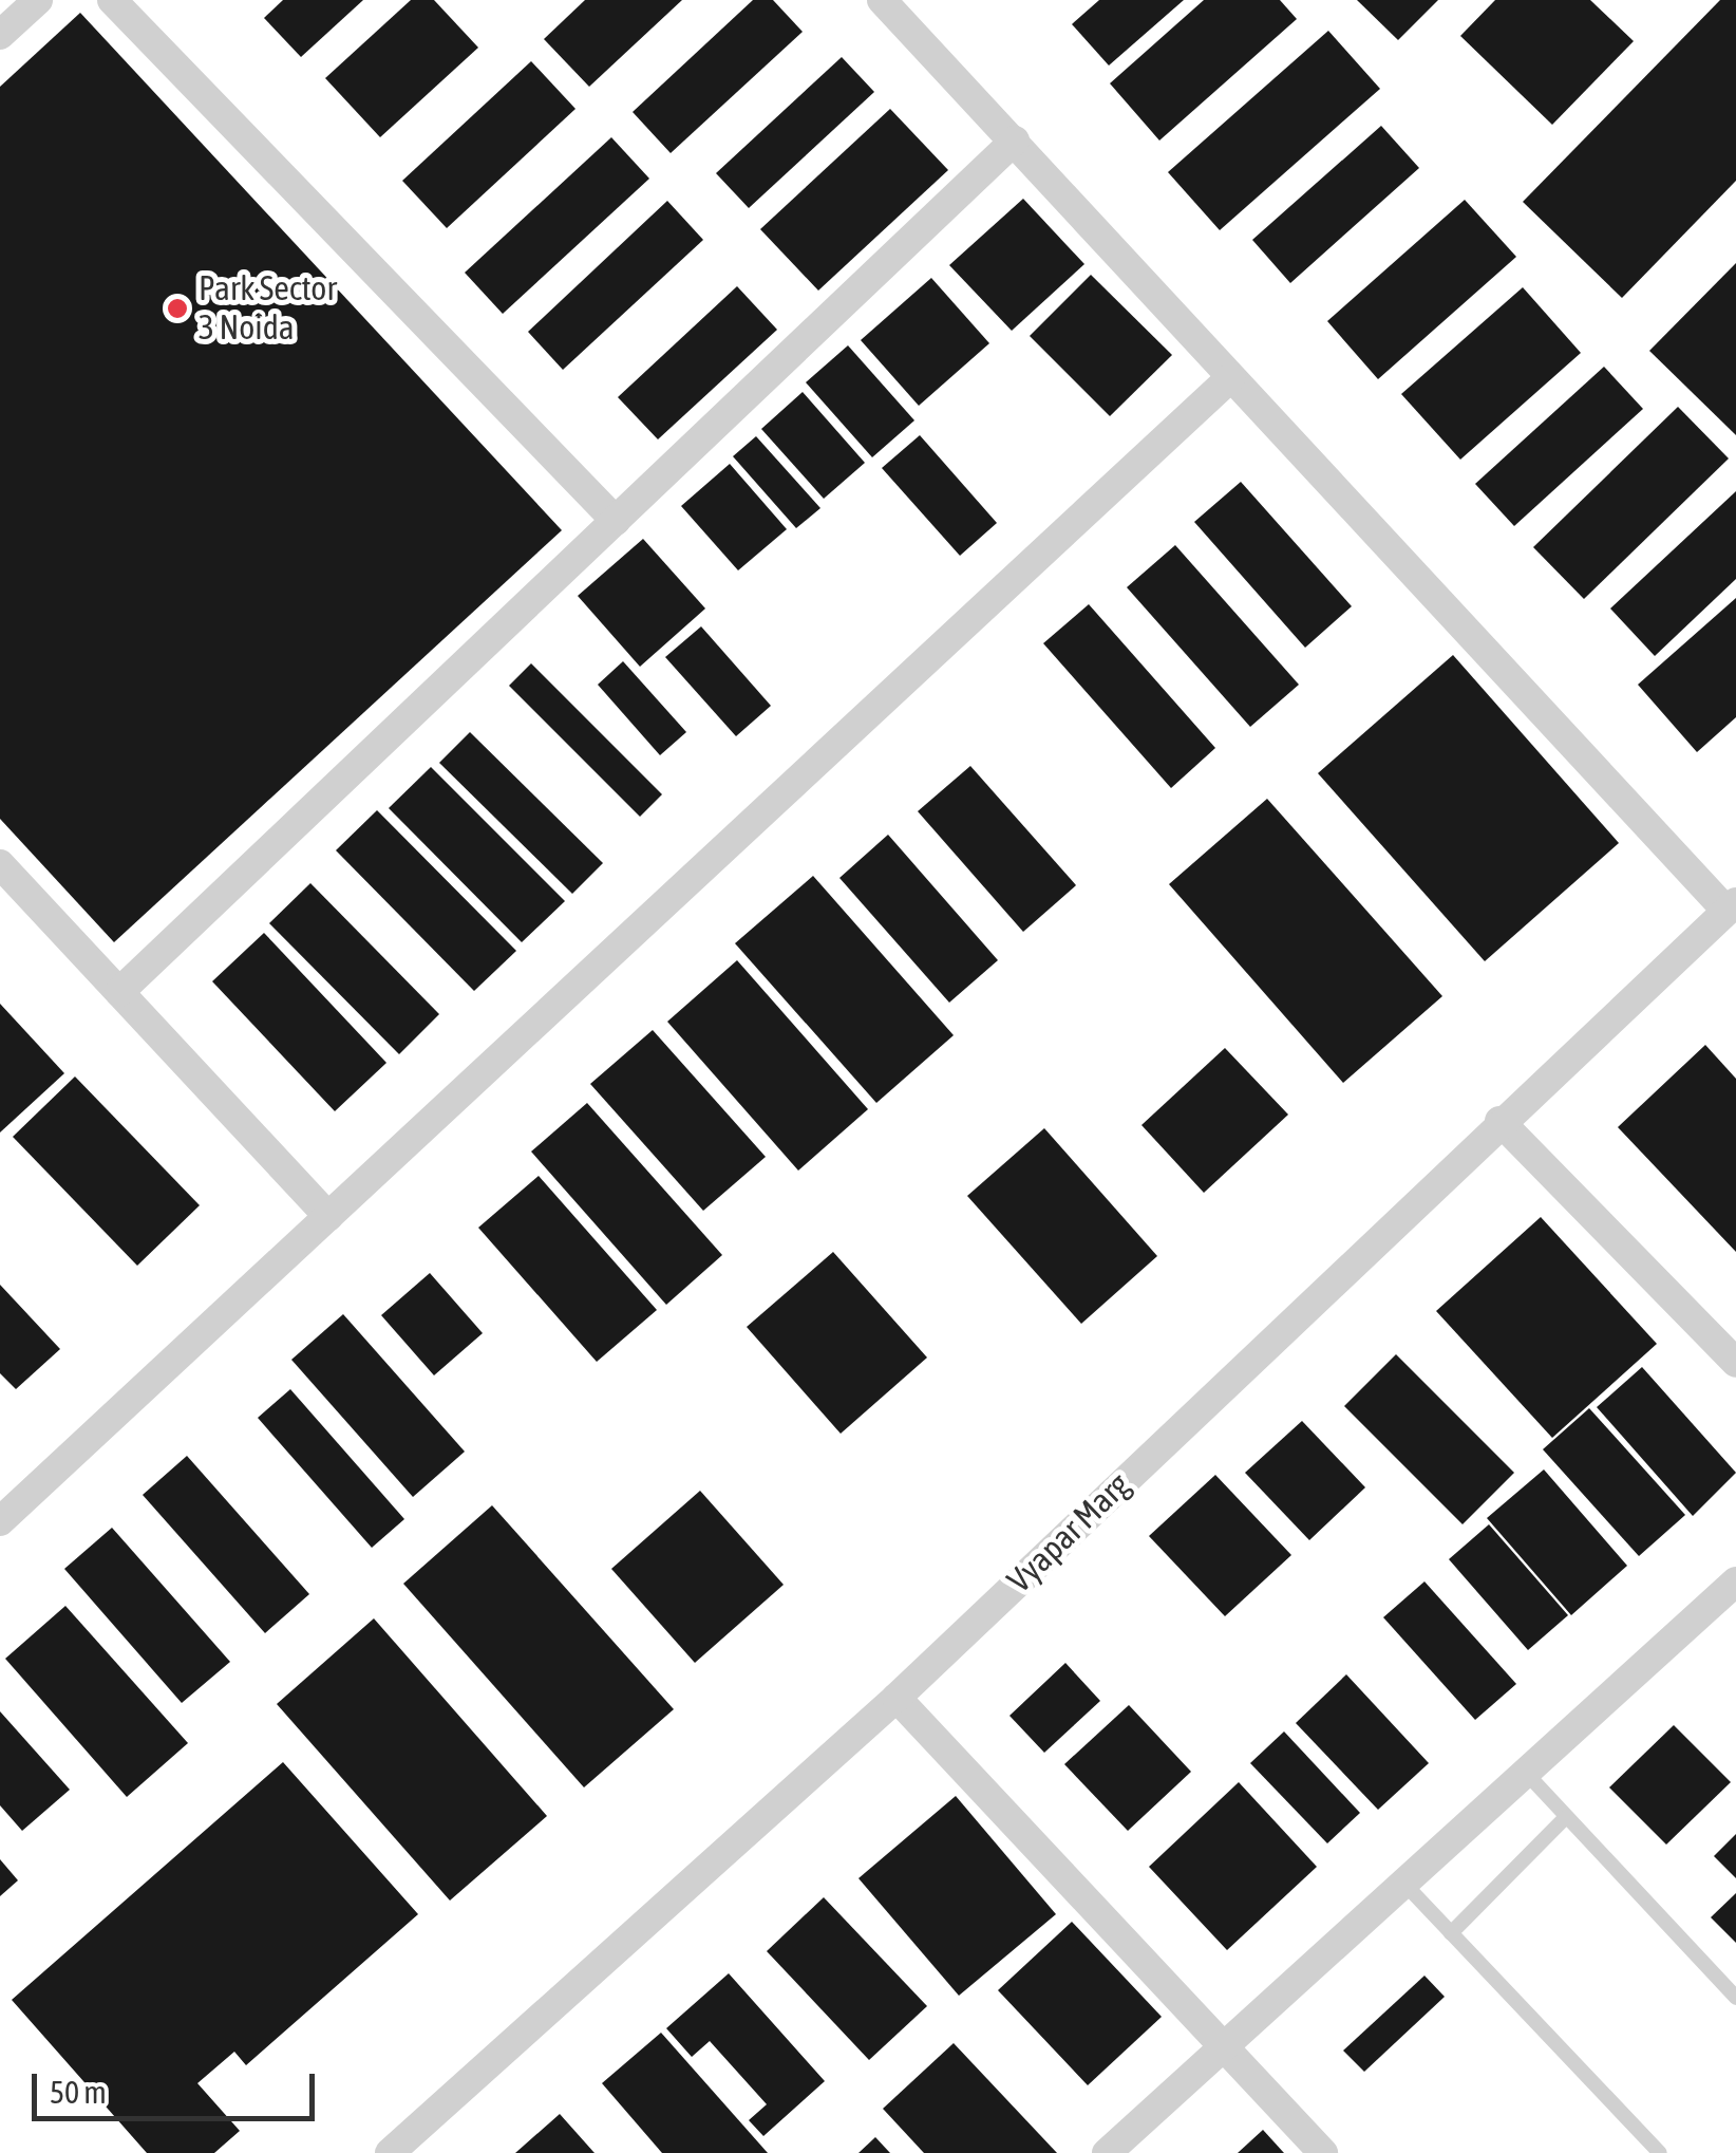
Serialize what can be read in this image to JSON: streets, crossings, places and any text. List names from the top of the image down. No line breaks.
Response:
{"streets":{"street":["Vyapar Marg"]},"places":["Park Sector 3 Noida"],"scale_bar":"50 m"}
